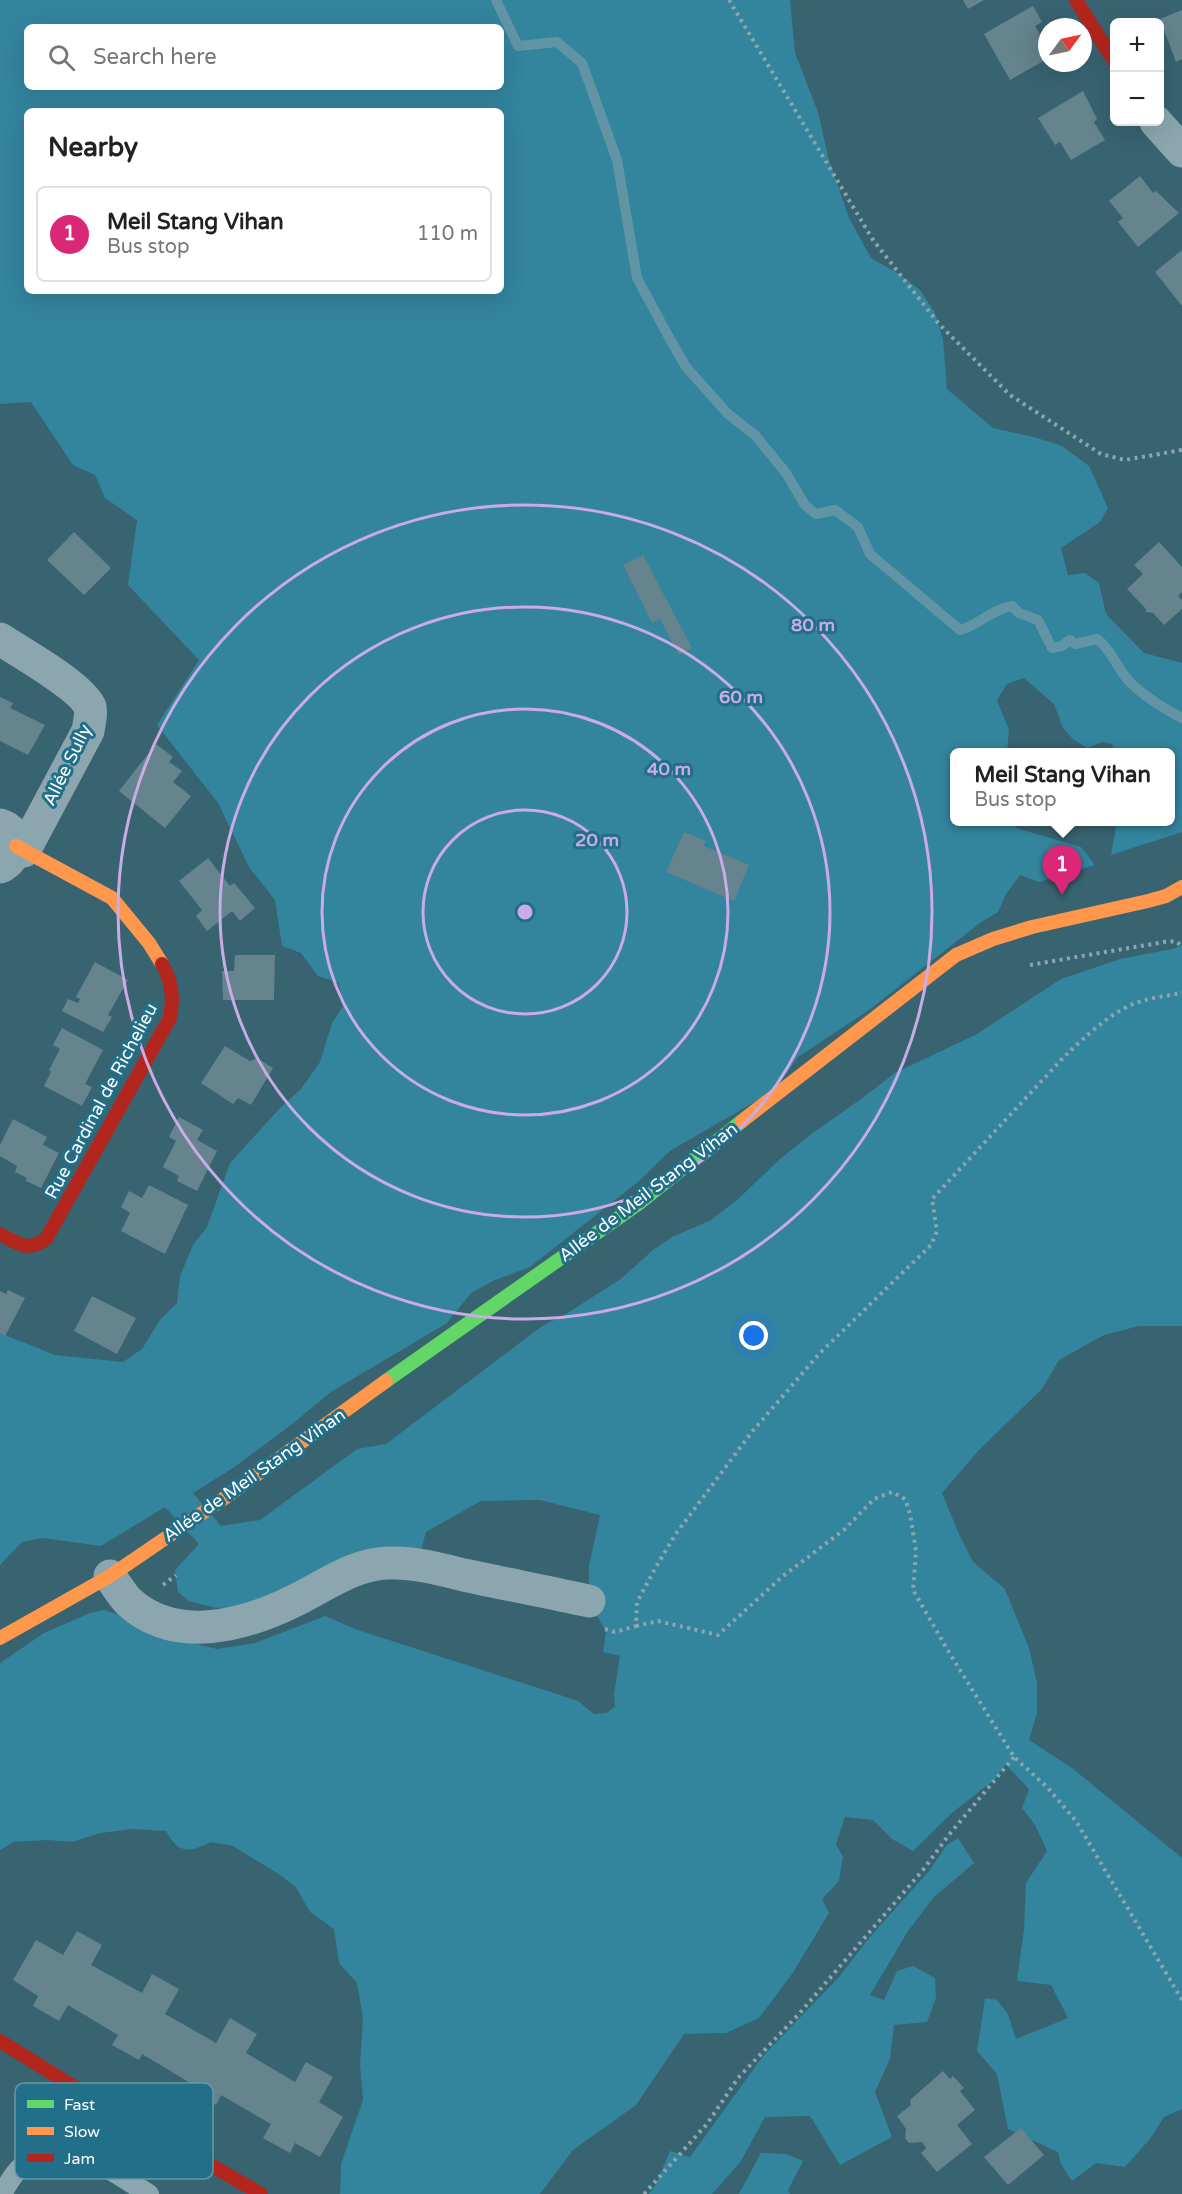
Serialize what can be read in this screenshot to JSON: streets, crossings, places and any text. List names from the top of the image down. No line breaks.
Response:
{"streets":{"street":["Allée Sully","Rue Cardinal de Richelieu","Allée de Meil Stang Vihan"]},"crossings":[["Allée Sully","Rue Cardinal de Richelieu"]],"legend":["Fast","Slow","Jam"],"north":"top right","page":{"map_buttons":["+","−"],"search":"Search here","heading":"Nearby","list":[{"mark":"1","name":"Meil Stang Vihan","note":"Bus stop","value":"110 m"}],"popup":["Meil Stang Vihan","Bus stop"],"pins":"1"},"rings":["80 m","60 m","40 m","20 m"]}
